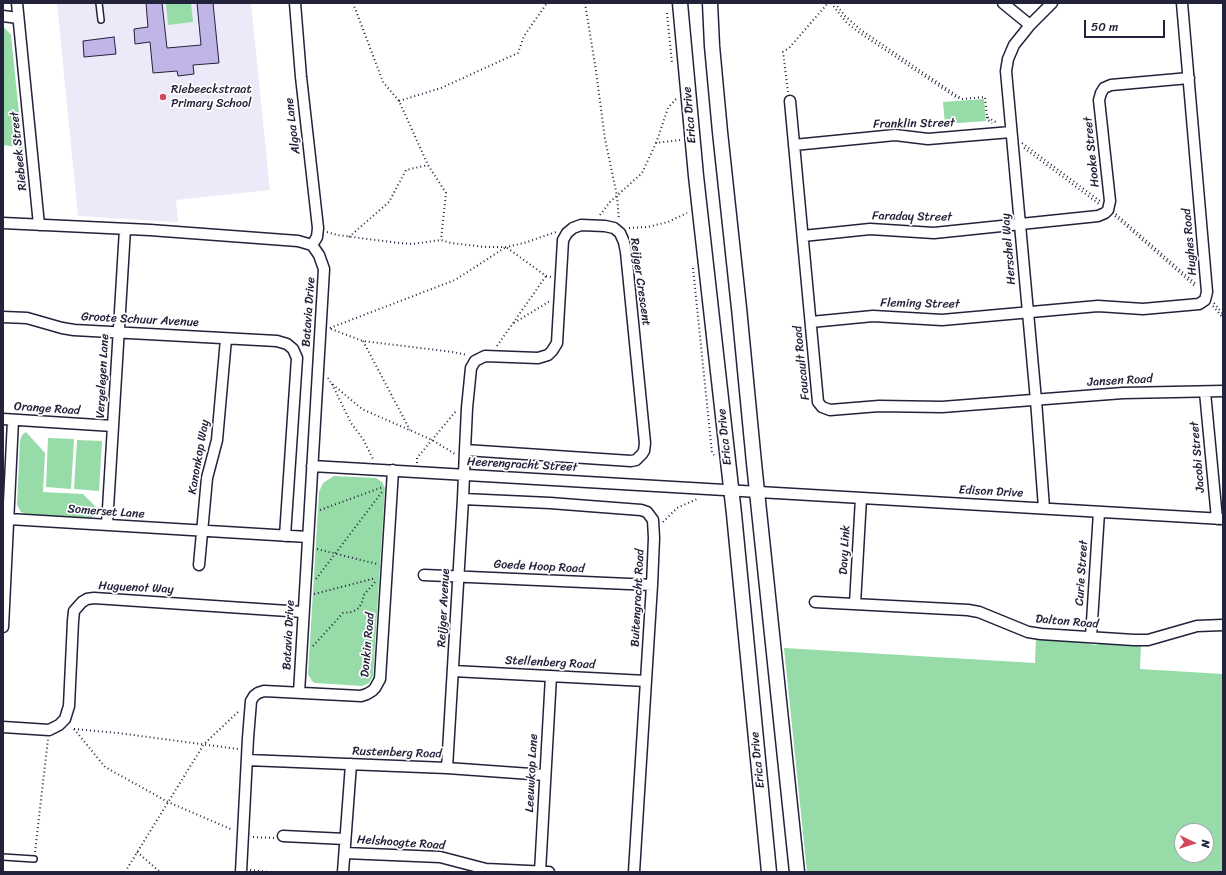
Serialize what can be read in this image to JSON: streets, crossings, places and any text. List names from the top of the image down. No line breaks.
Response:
{"streets":{"main road":["Erica Drive"],"street":["Franklin Street","Algoa Lane","Riebeek Street","Hooke Street","Faraday Street","Hughes Road","Herschel Way","Reijger Crescent","Fleming Street","Batavia Drive","Groote Schuur Avenue","Foucault Road","Vergelegen Lane","Jansen Road","Orange Road","Kanonkop Way","Jacobi Street","Heerengracht Street","Edison Drive","Somerset Lane","Davy Link","Goede Hoop Road","Curie Street","Huguenot Way","Buitengracht Road","Reijger Avenue","Dalton Road","Donkin Road","Stellenberg Road","Rustenberg Road","Leeuwkop Lane","Helshoogte Road"]},"crossings":[["Erica Drive","Heerengracht Street"],["Franklin Street","Herschel Way"],["Franklin Street","Foucault Road"],["Algoa Lane","Batavia Drive"],["Hooke Street","Faraday Street"],["Hooke Street","Hughes Road"],["Hooke Street","Herschel Way"],["Faraday Street","Herschel Way"],["Faraday Street","Foucault Road"],["Hughes Road","Herschel Way"],["Hughes Road","Fleming Street"],["Herschel Way","Fleming Street"],["Herschel Way","Foucault Road"],["Herschel Way","Jansen Road"],["Herschel Way","Edison Drive"],["Reijger Crescent","Reijger Avenue"],["Fleming Street","Foucault Road"],["Batavia Drive","Groote Schuur Avenue"],["Batavia Drive","Heerengracht Street"],["Batavia Drive","Somerset Lane"],["Batavia Drive","Huguenot Way"],["Batavia Drive","Donkin Road"],["Groote Schuur Avenue","Vergelegen Lane"],["Groote Schuur Avenue","Kanonkop Way"],["Foucault Road","Jansen Road"],["Vergelegen Lane","Orange Road"],["Vergelegen Lane","Somerset Lane"],["Jansen Road","Jacobi Street"],["Kanonkop Way","Somerset Lane"],["Jacobi Street","Edison Drive"],["Heerengracht Street","Edison Drive"],["Heerengracht Street","Reijger Avenue"],["Heerengracht Street","Donkin Road"],["Edison Drive","Davy Link"],["Edison Drive","Curie Street"],["Davy Link","Dalton Road"],["Goede Hoop Road","Buitengracht Road"],["Goede Hoop Road","Reijger Avenue"],["Curie Street","Dalton Road"],["Buitengracht Road","Reijger Avenue"],["Buitengracht Road","Stellenberg Road"],["Reijger Avenue","Stellenberg Road"],["Reijger Avenue","Rustenberg Road"],["Stellenberg Road","Leeuwkop Lane"],["Rustenberg Road","Leeuwkop Lane"],["Leeuwkop Lane","Helshoogte Road"]],"places":["Riebeeckstraat Primary School"],"scale_bar":"50 m","north":"right"}
